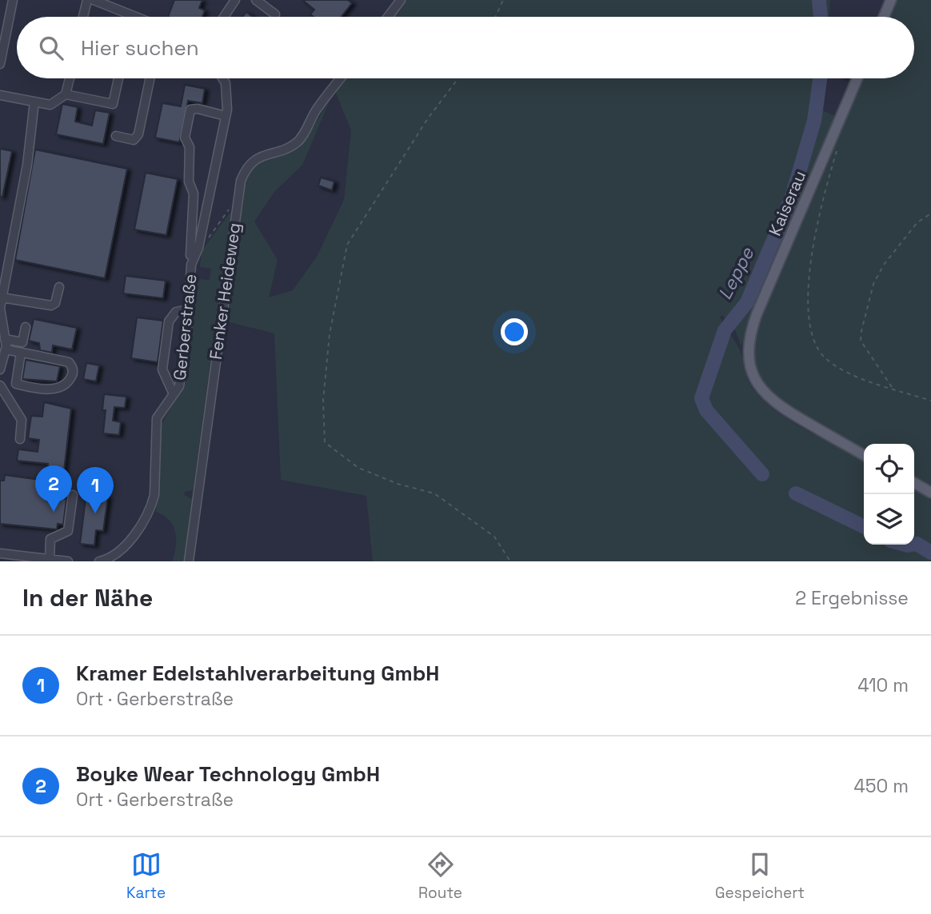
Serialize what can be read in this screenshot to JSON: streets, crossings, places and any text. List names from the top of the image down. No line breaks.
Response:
{"streets":{"main road":["Kaiserau"],"street":["Fenker Heideweg","Gerberstraße"]},"water":["Leppe"],"page":{"search":"Hier suchen","pins":["2","1"],"heading":["In der Nähe","2 Ergebnisse"],"list":[{"mark":"1","name":"Kramer Edelstahlverarbeitung GmbH","note":"Ort · Gerberstraße","value":"410 m"},{"mark":"2","name":"Boyke Wear Technology GmbH","note":"Ort · Gerberstraße","value":"450 m"}],"nav":["Karte","Route","Gespeichert"]}}
